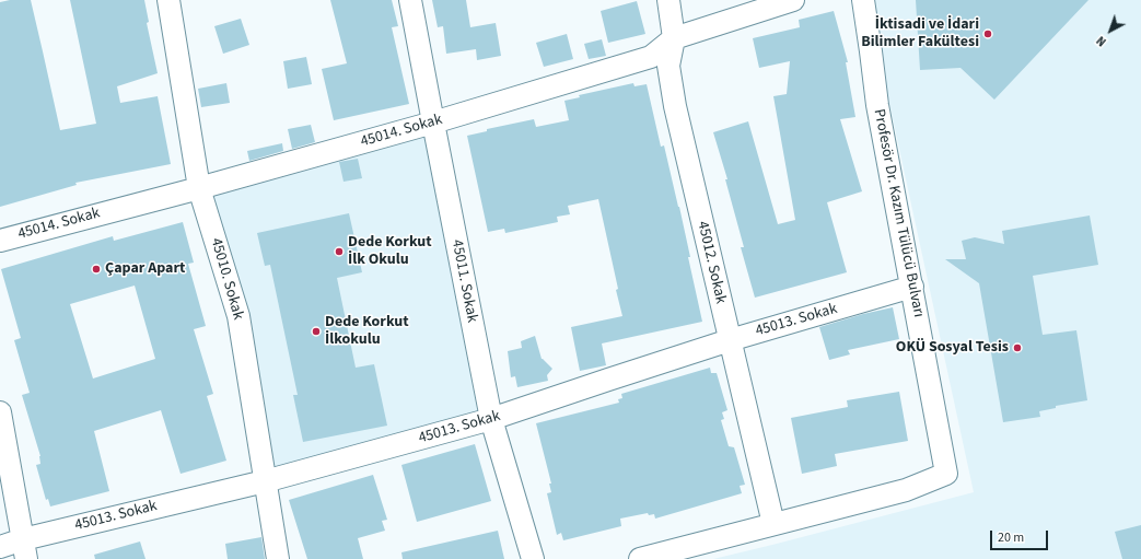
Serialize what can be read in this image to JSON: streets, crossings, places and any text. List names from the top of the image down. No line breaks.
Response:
{"streets":{"street":["45014. Sokak","Profesör Dr. Kazım Tülücü Bulvarı","45012. Sokak","45010. Sokak","45011. Sokak","45013. Sokak"]},"crossings":[["45014. Sokak","45012. Sokak"],["45014. Sokak","45010. Sokak"],["45014. Sokak","45011. Sokak"],["Profesör Dr. Kazım Tülücü Bulvarı","45012. Sokak"],["Profesör Dr. Kazım Tülücü Bulvarı","45013. Sokak"],["45012. Sokak","45013. Sokak"],["45010. Sokak","45013. Sokak"],["45011. Sokak","45013. Sokak"]],"places":["İktisadi ve İdari Bilimler Fakültesi","Dede Korkut İlk Okulu","Çapar Apart","Dede Korkut İlkokulu","OKÜ Sosyal Tesis"],"scale_bar":"20 m","north":"bottom left"}
